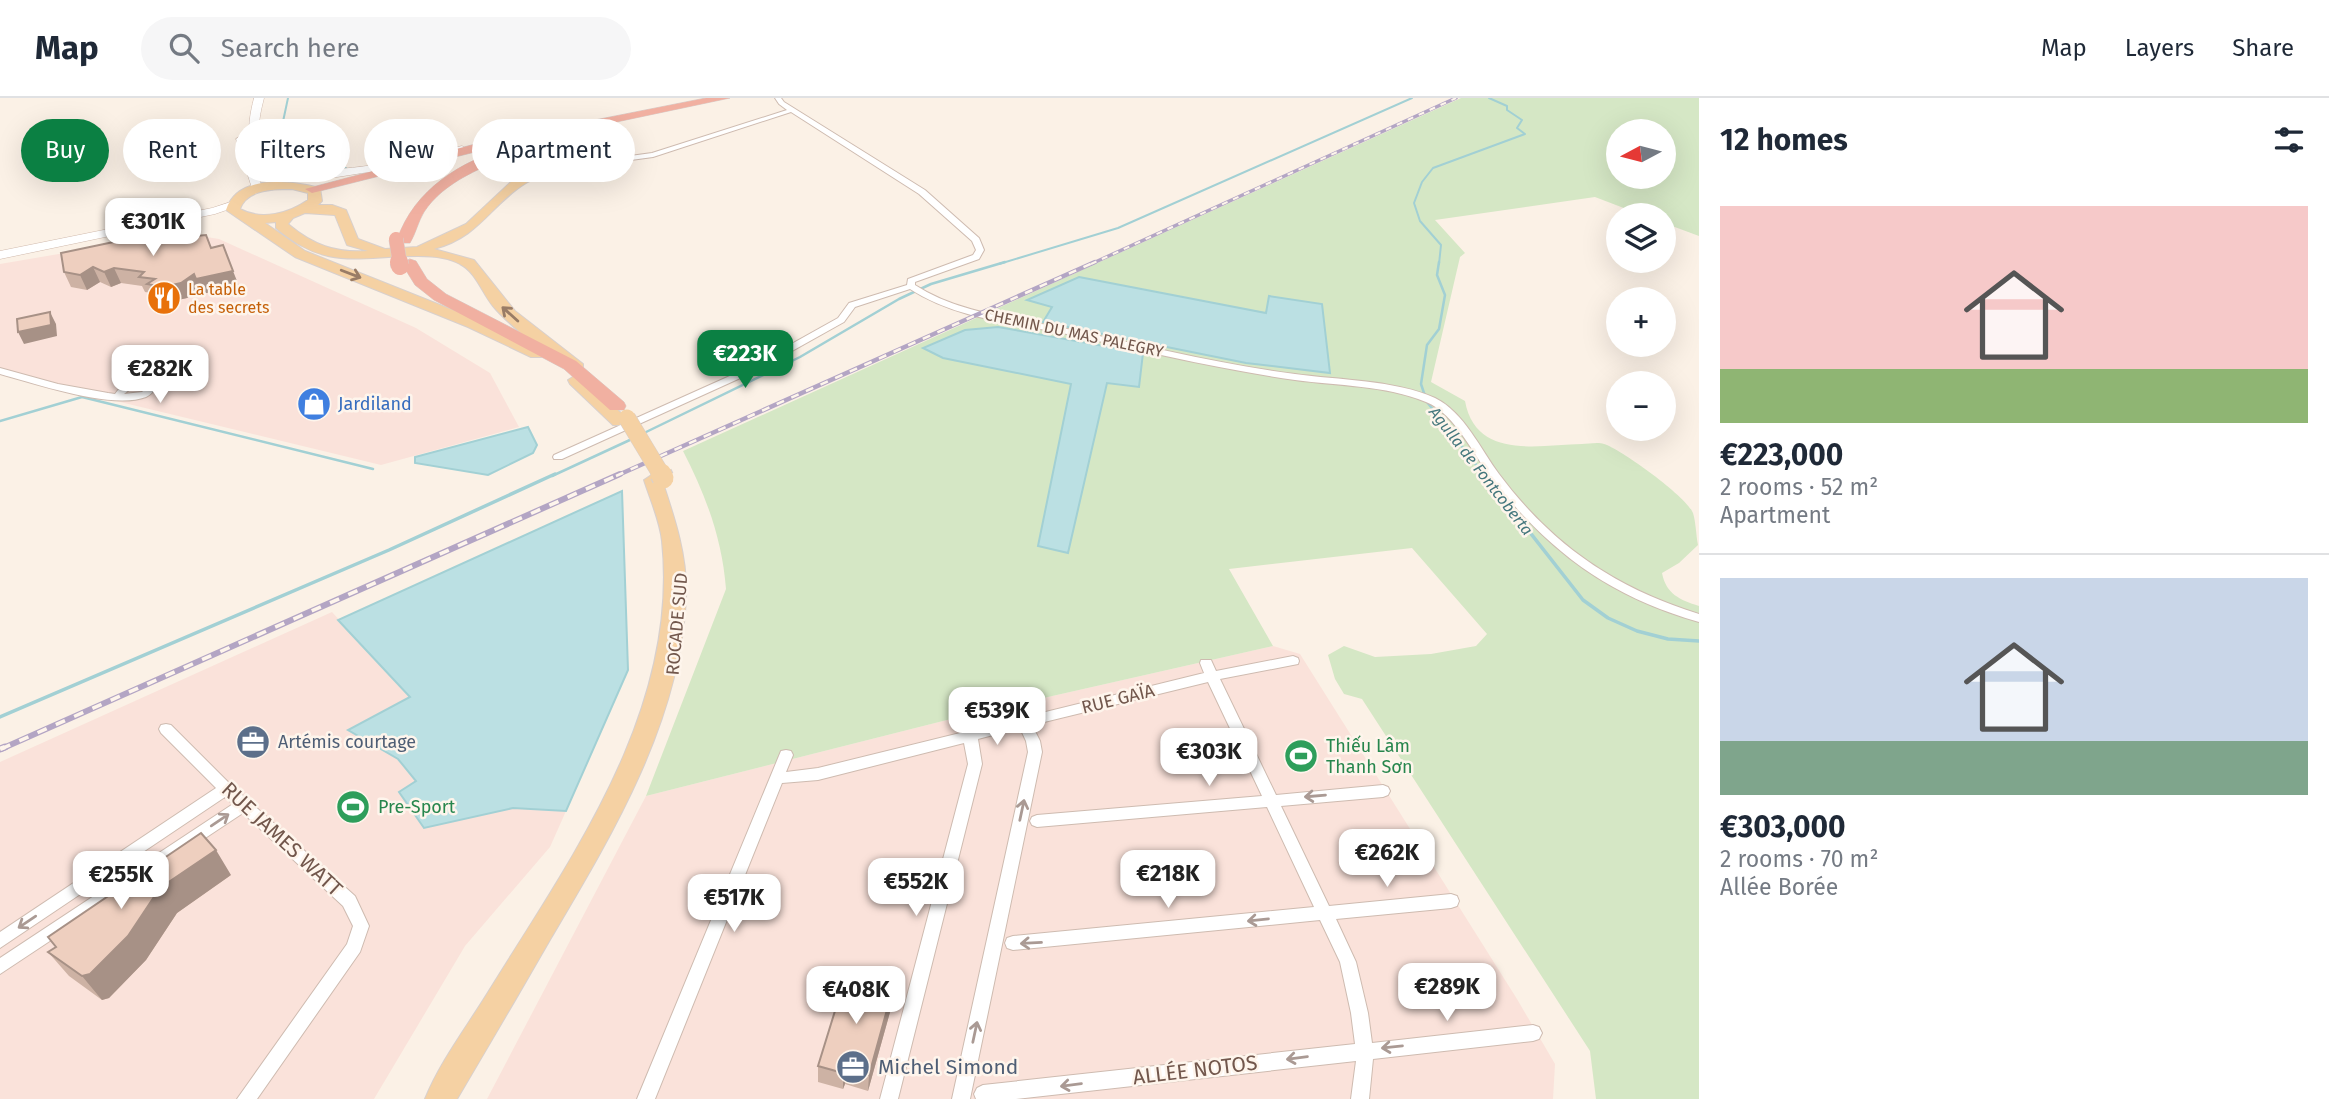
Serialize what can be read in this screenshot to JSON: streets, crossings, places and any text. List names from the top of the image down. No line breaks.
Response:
{"streets":{"main road":["ROCADE SUD"],"street":["CHEMIN DU MAS PALEGRY","RUE GAÏA","RUE JAMES WATT","ALLÉE NOTOS"]},"one_way":["ALLÉE NOTOS"],"water":["Agulla de Fontcoberta"],"places":{"restaurant":["La table des secrets"],"shop":["Jardiland"],"office":["Artémis courtage","Michel Simond"],"sports":["Thiếu Lâm Thanh Sơn","Pre-Sport"]},"north":"left","page":{"header":"Map","search":"Search here","nav":["Map","Layers","Share"],"heading":"12 homes","map_buttons":["+","−"],"chip":["Buy","Rent","Filters","New","Apartment"],"list":[{"name":"€223,000","note":"2 rooms · 52 m² · Apartment"},{"name":"€303,000","note":"2 rooms · 70 m² · Allée Borée"}],"price":["€301K","€223K","€282K","€539K","€303K","€262K","€218K","€255K","€552K","€517K","€289K","€408K"]}}
